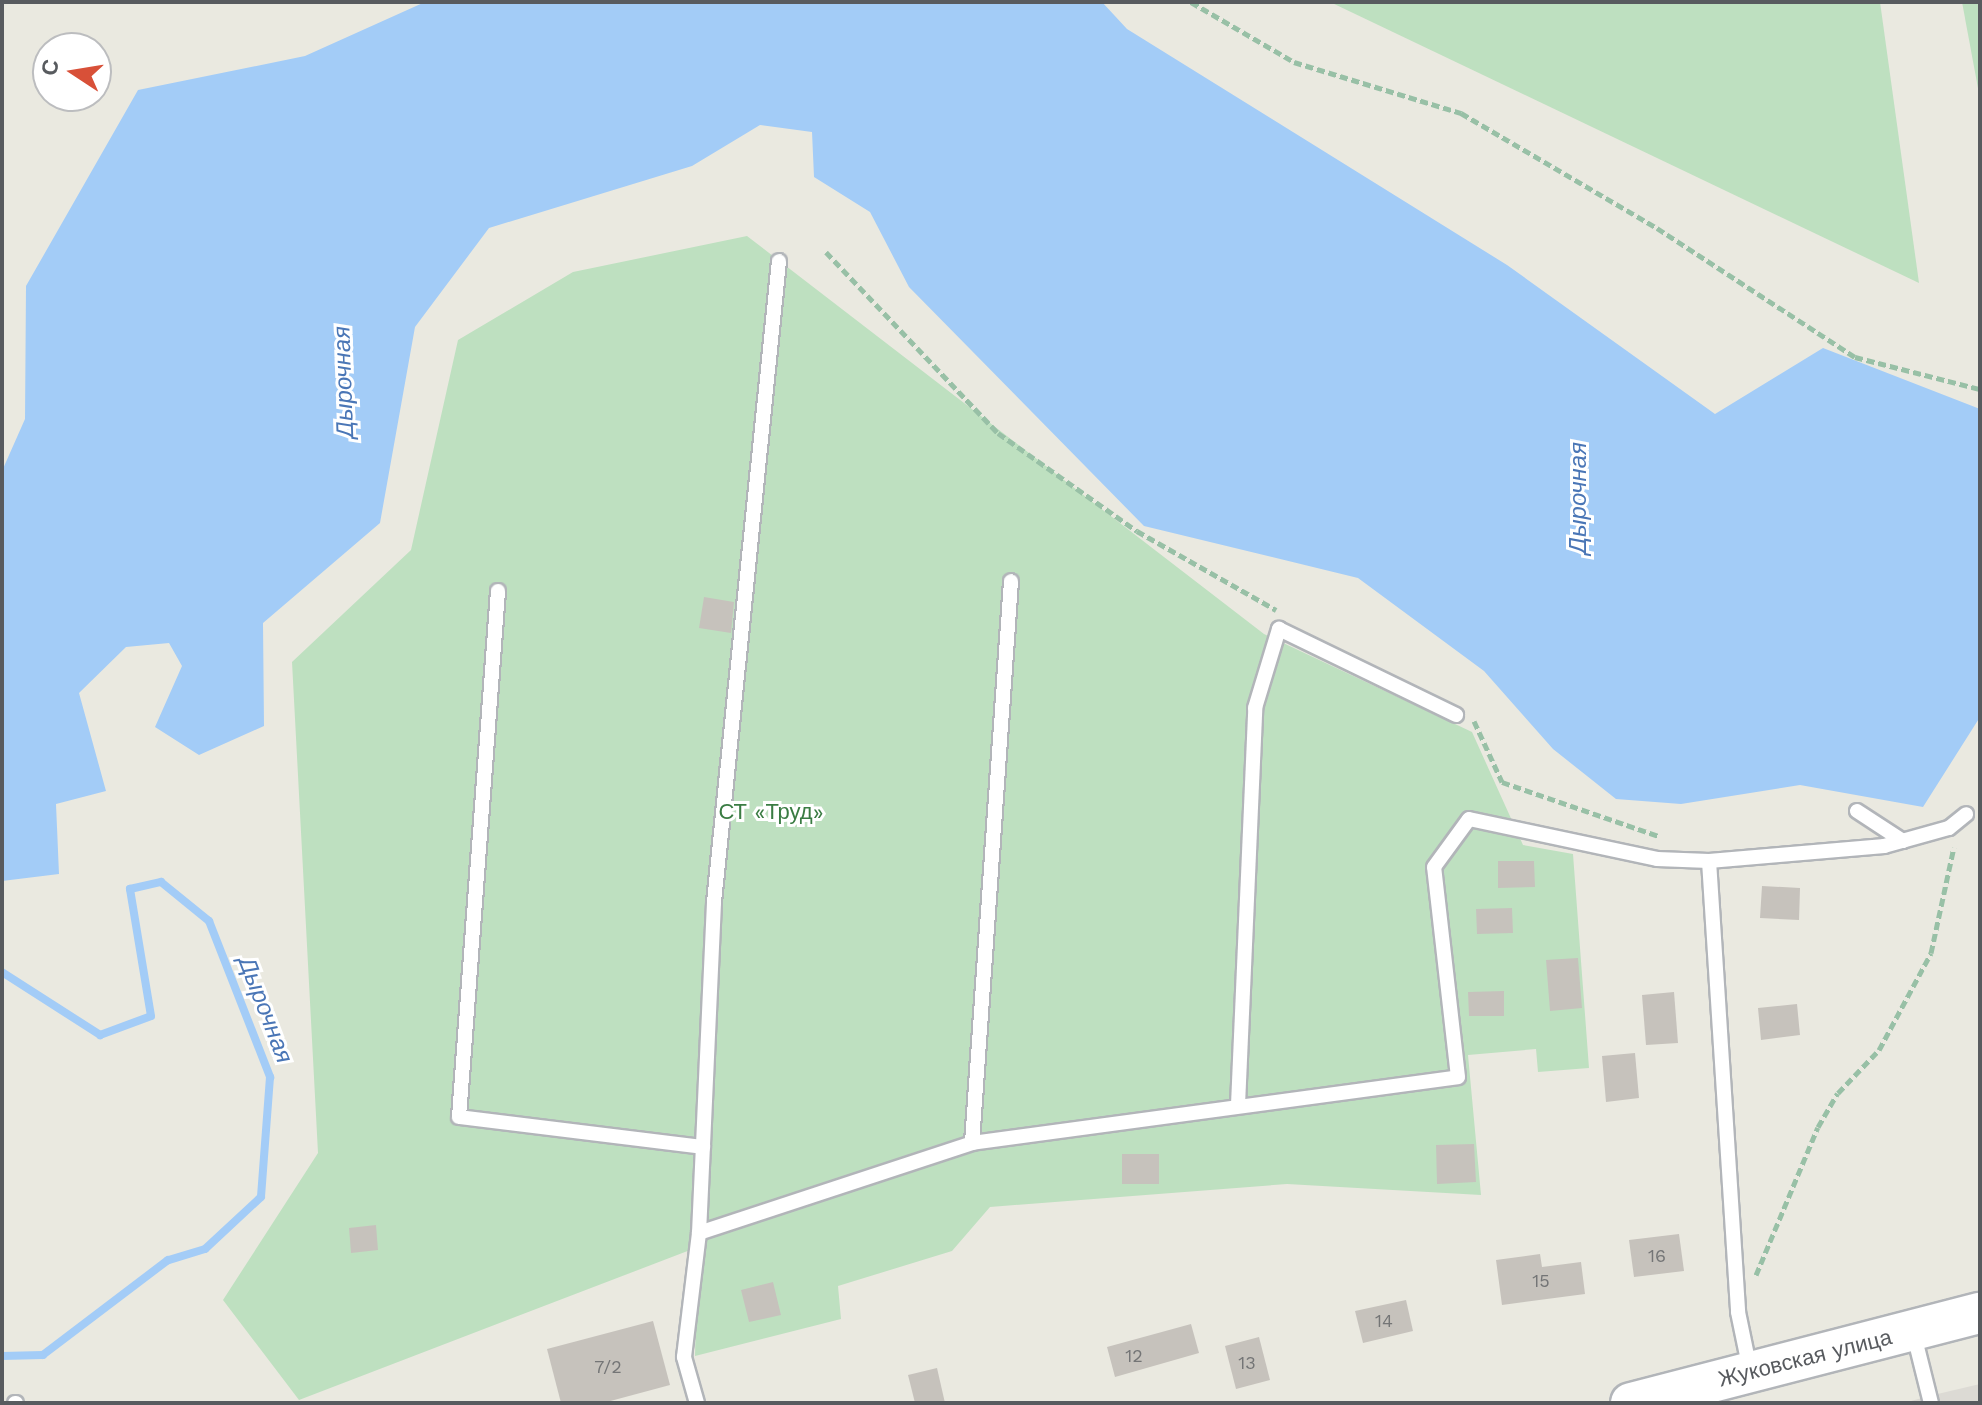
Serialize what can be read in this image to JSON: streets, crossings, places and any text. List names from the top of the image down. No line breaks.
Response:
{"streets":{"main road":["Жуковская улица"]},"water":["Дырочная"],"parks":["СТ «Труд»"],"house_numbers":["16","15","14","12","13","7/2"],"north":"left"}
